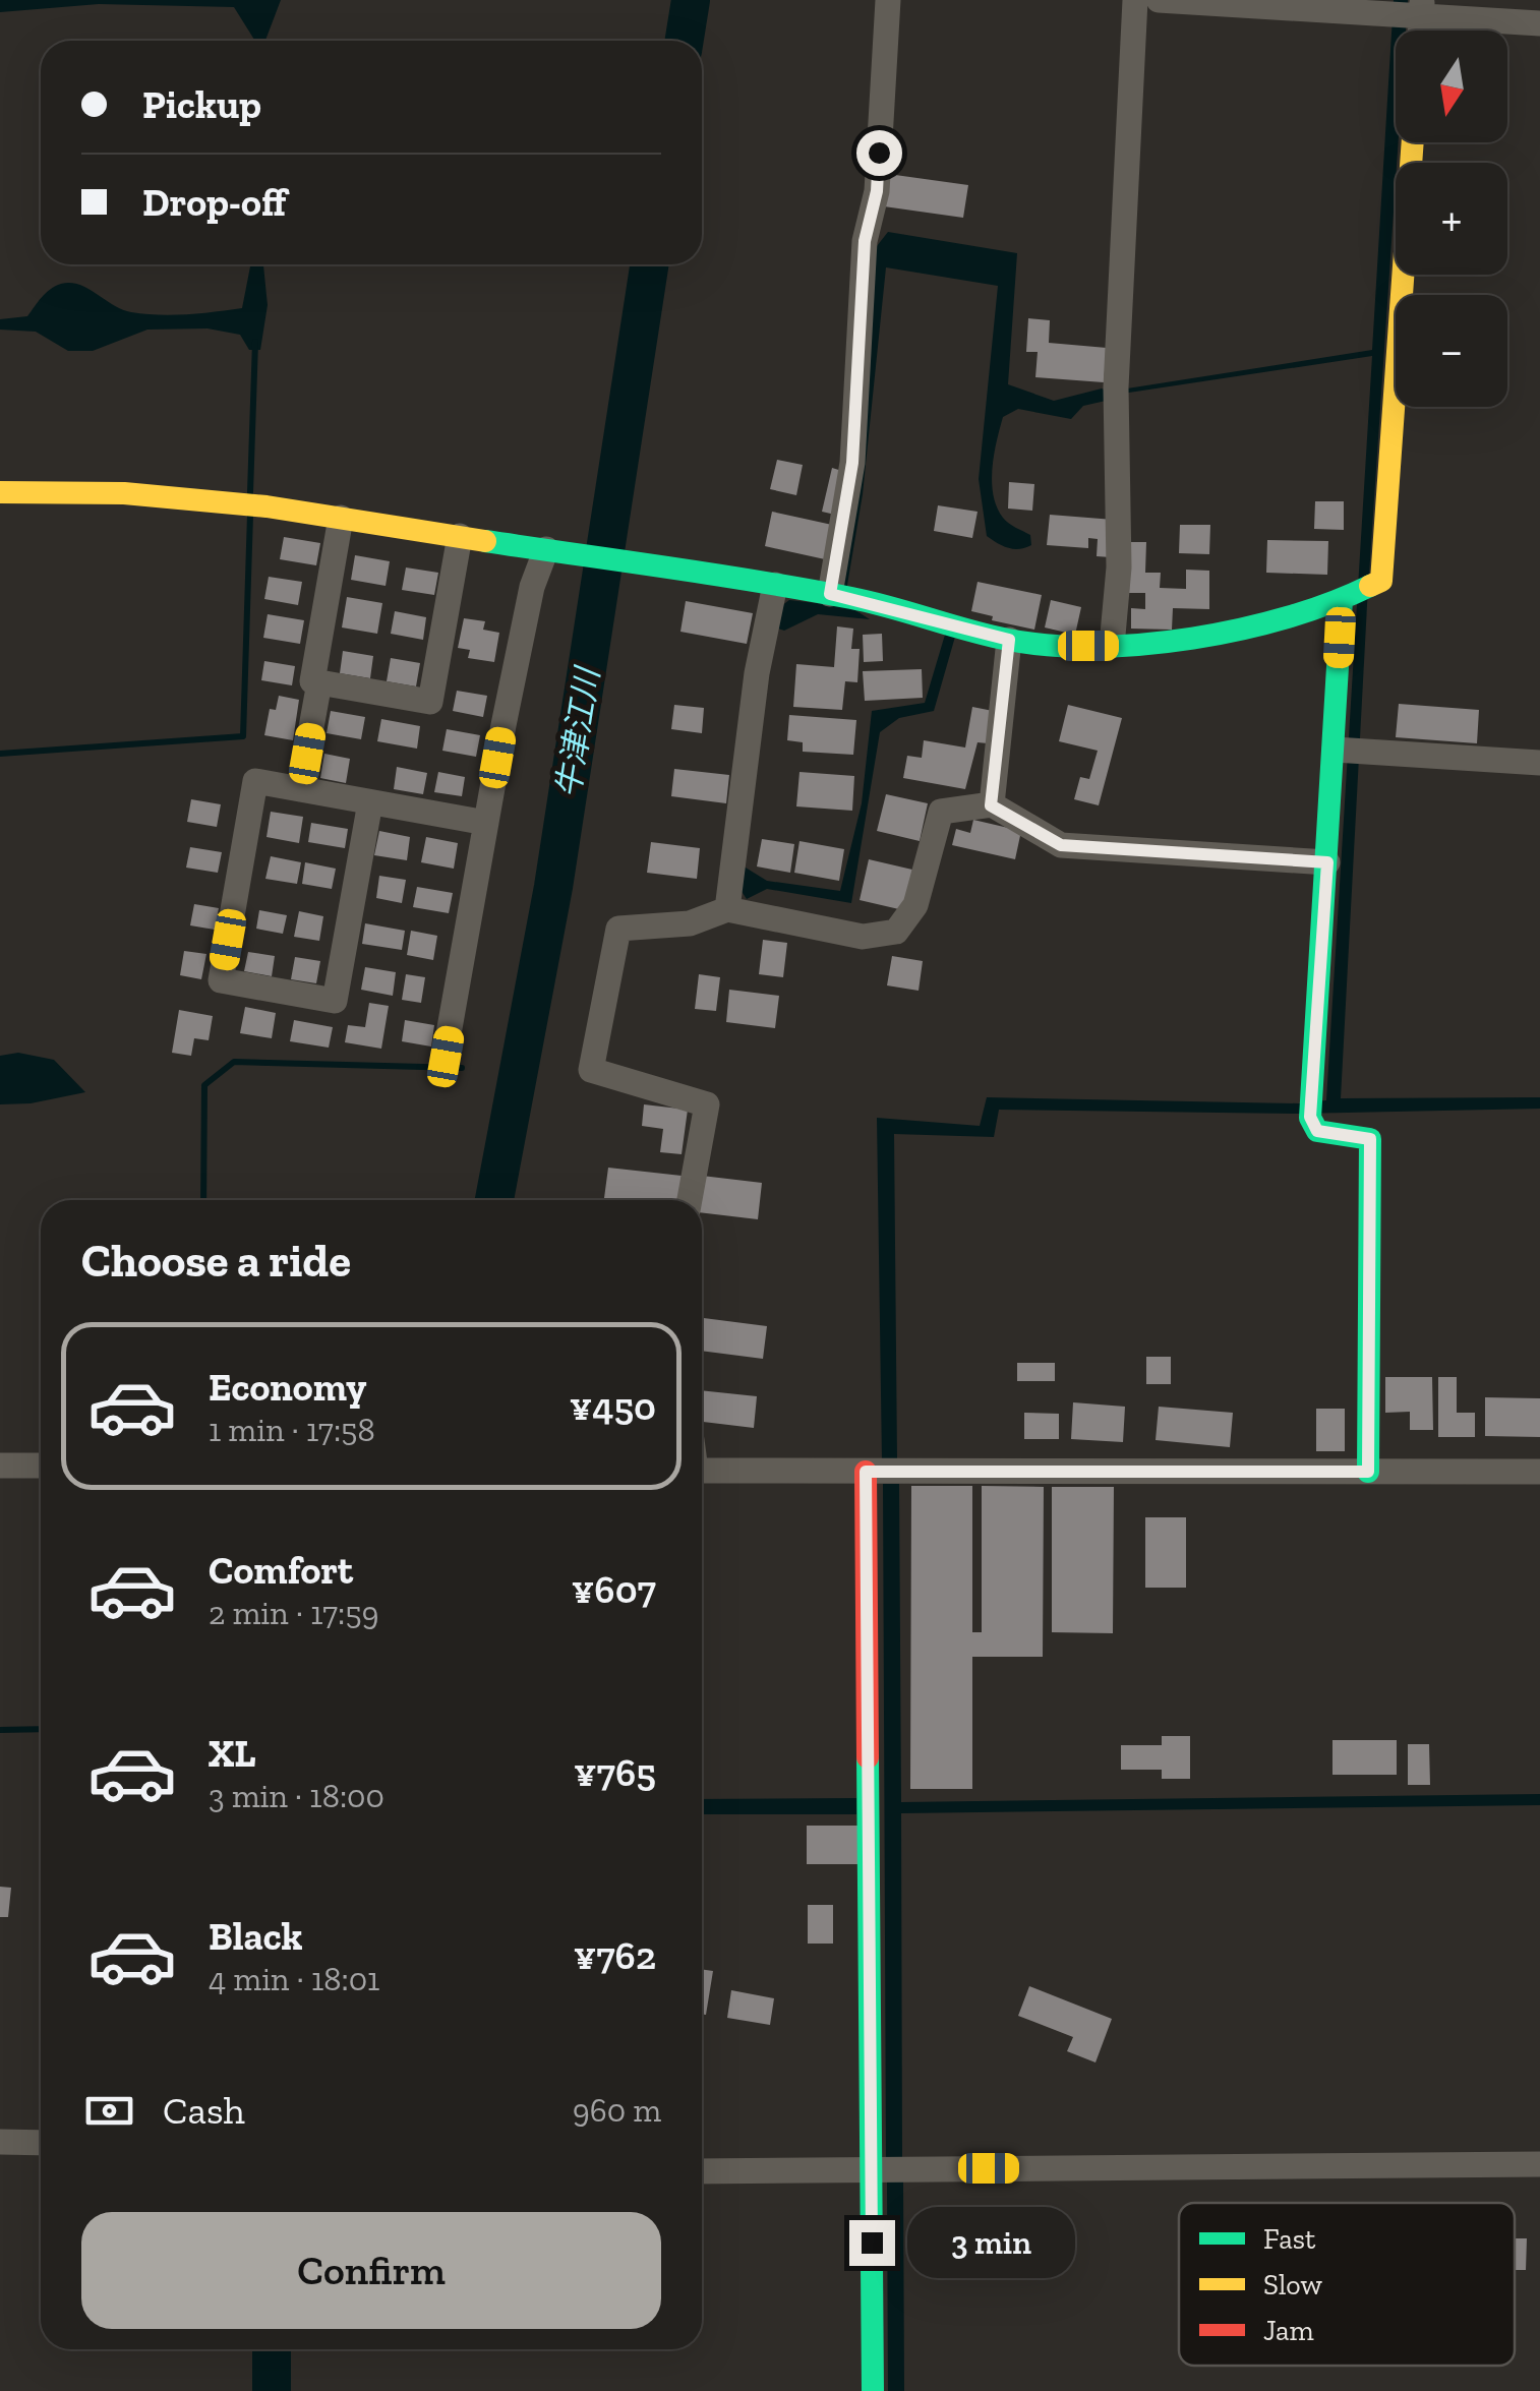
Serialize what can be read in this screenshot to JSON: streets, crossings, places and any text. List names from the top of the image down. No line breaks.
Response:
{"water":["牛津江川"],"legend":["Fast","Slow","Jam"],"north":"bottom","page":{"map_buttons":["+","−"],"banner":["Pickup","Drop-off"],"heading":"Choose a ride","list":[{"name":"Economy","note":"1 min · 17:58","value":"¥450"},{"name":"Comfort","note":"2 min · 17:59","value":"¥607"},{"name":"XL","note":"3 min · 18:00","value":"¥765"},{"name":"Black","note":"4 min · 18:01","value":"¥762"}],"pay":["Cash","960 m"],"buttons":"Confirm","bubble":"3 min"}}
